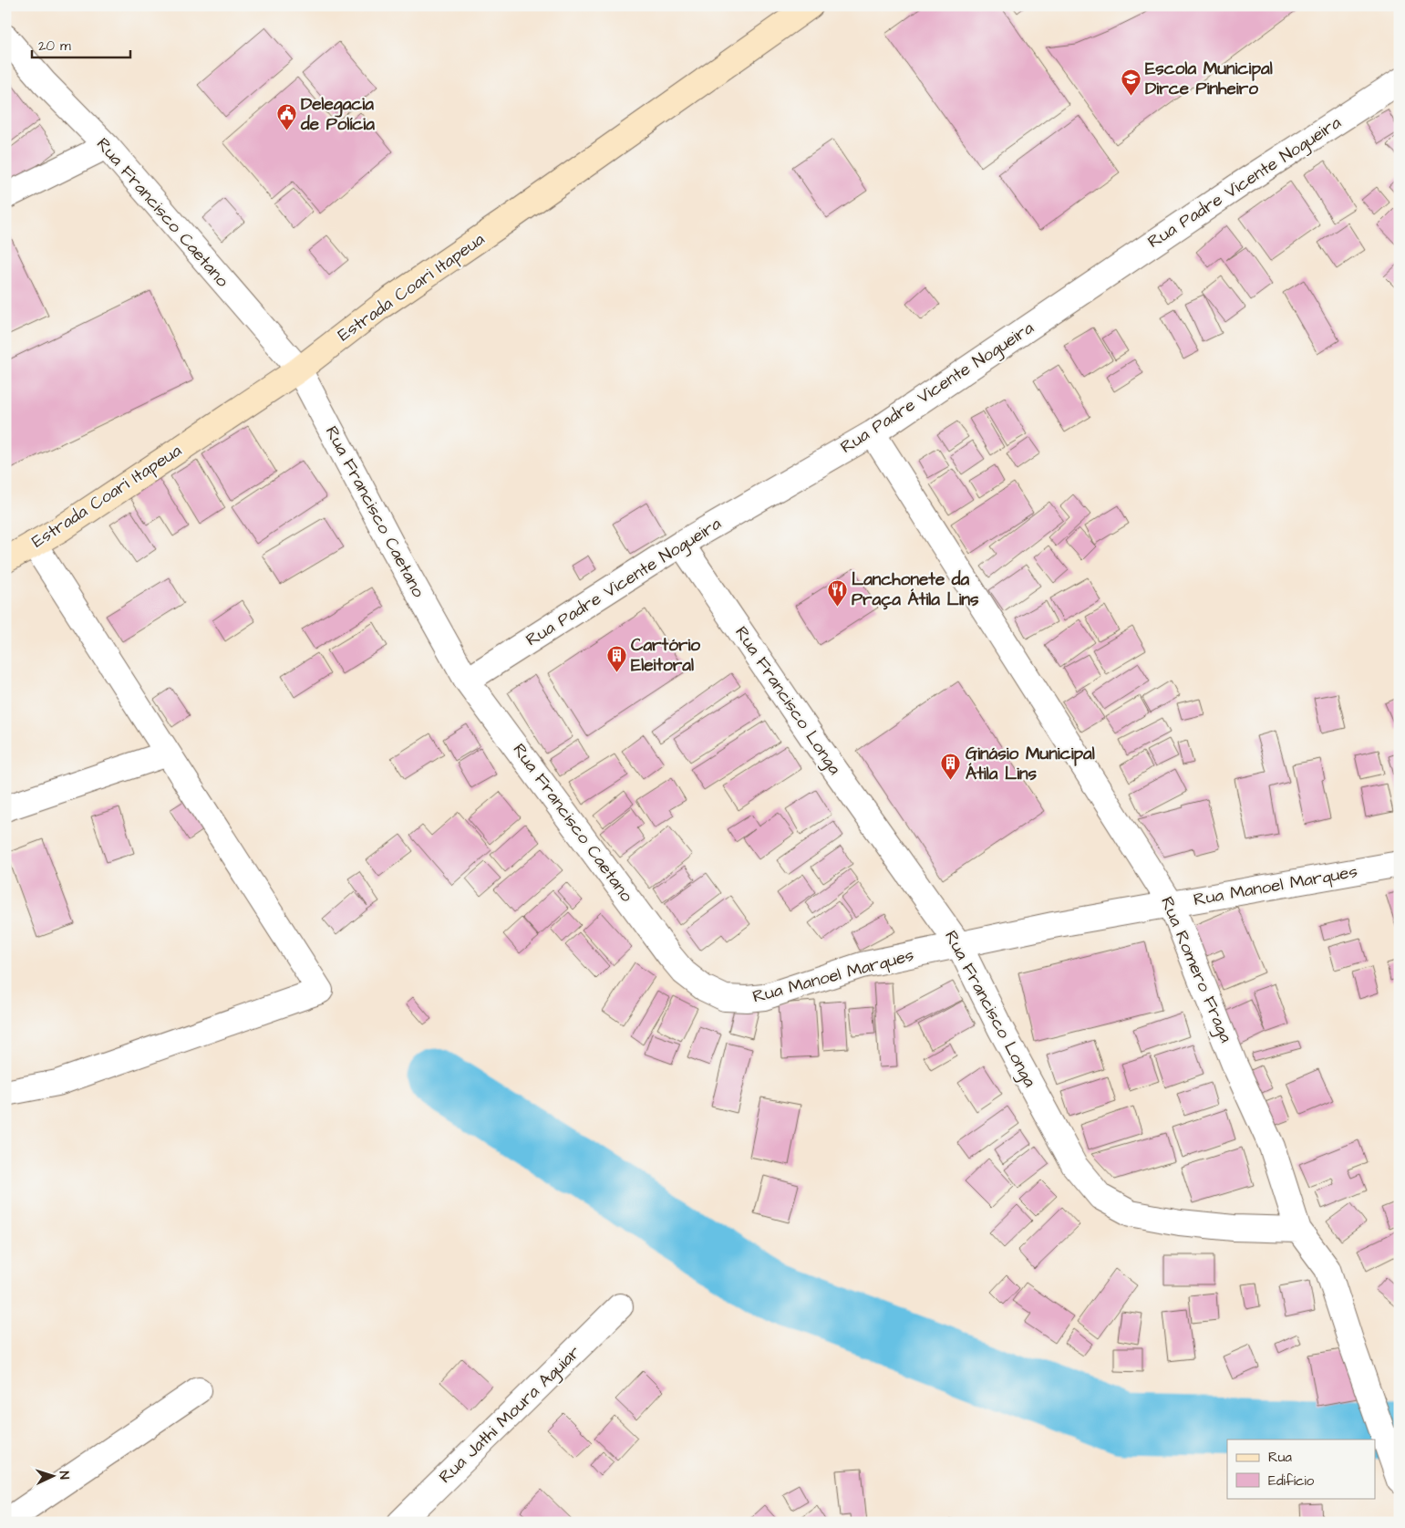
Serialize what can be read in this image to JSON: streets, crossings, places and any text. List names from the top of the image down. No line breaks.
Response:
{"streets":{"street":["Rua Padre Vicente Nogueira","Rua Francisco Caetano","Estrada Coari Itapeua","Rua Francisco Longa","Rua Manoel Marques","Rua Romero Fraga","Rua Jathi Moura Aguiar"]},"crossings":[["Rua Padre Vicente Nogueira","Rua Francisco Caetano"],["Rua Padre Vicente Nogueira","Rua Francisco Longa"],["Rua Padre Vicente Nogueira","Rua Romero Fraga"],["Rua Francisco Caetano","Estrada Coari Itapeua"],["Rua Francisco Caetano","Rua Manoel Marques"],["Rua Francisco Longa","Rua Manoel Marques"],["Rua Francisco Longa","Rua Romero Fraga"],["Rua Manoel Marques","Rua Romero Fraga"]],"places":{"school or university":["Escola Municipal Dirce Pinheiro"],"public building":["Delegacia de Polícia"],"restaurant":["Lanchonete da Praça Átila Lins"],"building":["Cartório Eleitoral","Ginásio Municipal Átila Lins"]},"legend":["Rua","Edifício"],"scale_bar":"20 m","north":"right"}
